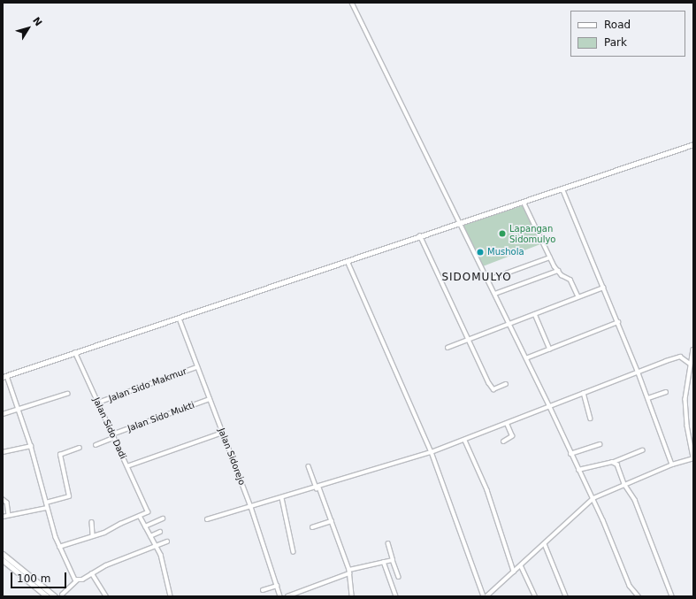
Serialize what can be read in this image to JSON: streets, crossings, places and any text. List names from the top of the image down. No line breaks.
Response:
{"streets":{"street":["Jalan Sido Makmur","Jalan Sido Mukti","Jalan Sido Dadi","Jalan Sidorejo"]},"crossings":[["Jalan Sido Makmur","Jalan Sido Dadi"],["Jalan Sido Makmur","Jalan Sidorejo"],["Jalan Sido Mukti","Jalan Sido Dadi"],["Jalan Sido Mukti","Jalan Sidorejo"]],"districts":["SIDOMULYO"],"places":["Lapangan Sidomulyo","Mushola"],"legend":["Road","Park"],"scale_bar":"100 m","north":"top right"}
